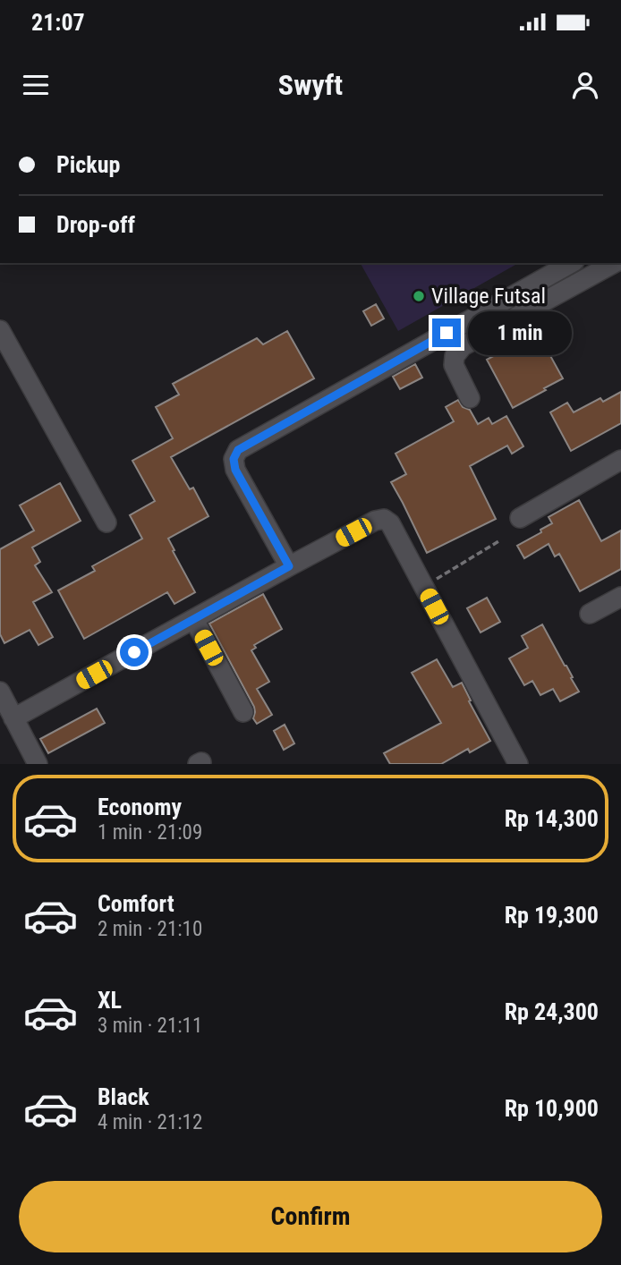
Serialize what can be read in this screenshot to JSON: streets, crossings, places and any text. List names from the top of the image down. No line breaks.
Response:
{"places":["Village Futsal"],"page":{"status":"21:07","header":"Swyft","banner":["Pickup","Drop-off"],"bubble":"1 min","list":[{"name":"Economy","note":"1 min · 21:09","value":"Rp 14,300"},{"name":"Comfort","note":"2 min · 21:10","value":"Rp 19,300"},{"name":"XL","note":"3 min · 21:11","value":"Rp 24,300"},{"name":"Black","note":"4 min · 21:12","value":"Rp 10,900"}],"buttons":"Confirm"}}
